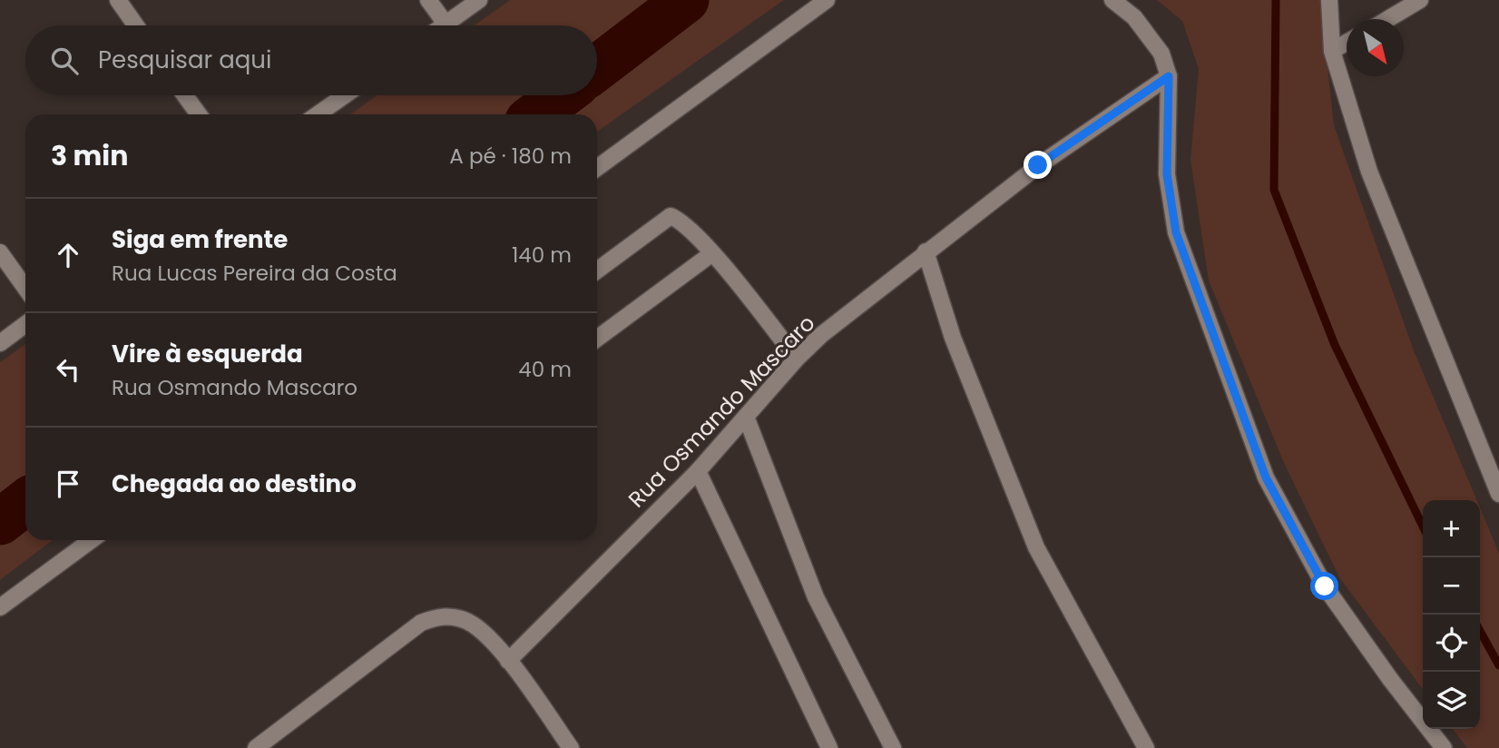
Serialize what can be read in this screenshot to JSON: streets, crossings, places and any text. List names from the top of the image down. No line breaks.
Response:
{"streets":{"street":["Rua Osmando Mascaro"]},"north":"bottom right","page":{"search":"Pesquisar aqui","heading":["3 min","A pé · 180 m"],"list":[["Siga em frente","Rua Lucas Pereira da Costa","140 m"],["Vire à esquerda","Rua Osmando Mascaro","40 m"],"Chegada ao destino"],"map_buttons":["+","−"]}}
